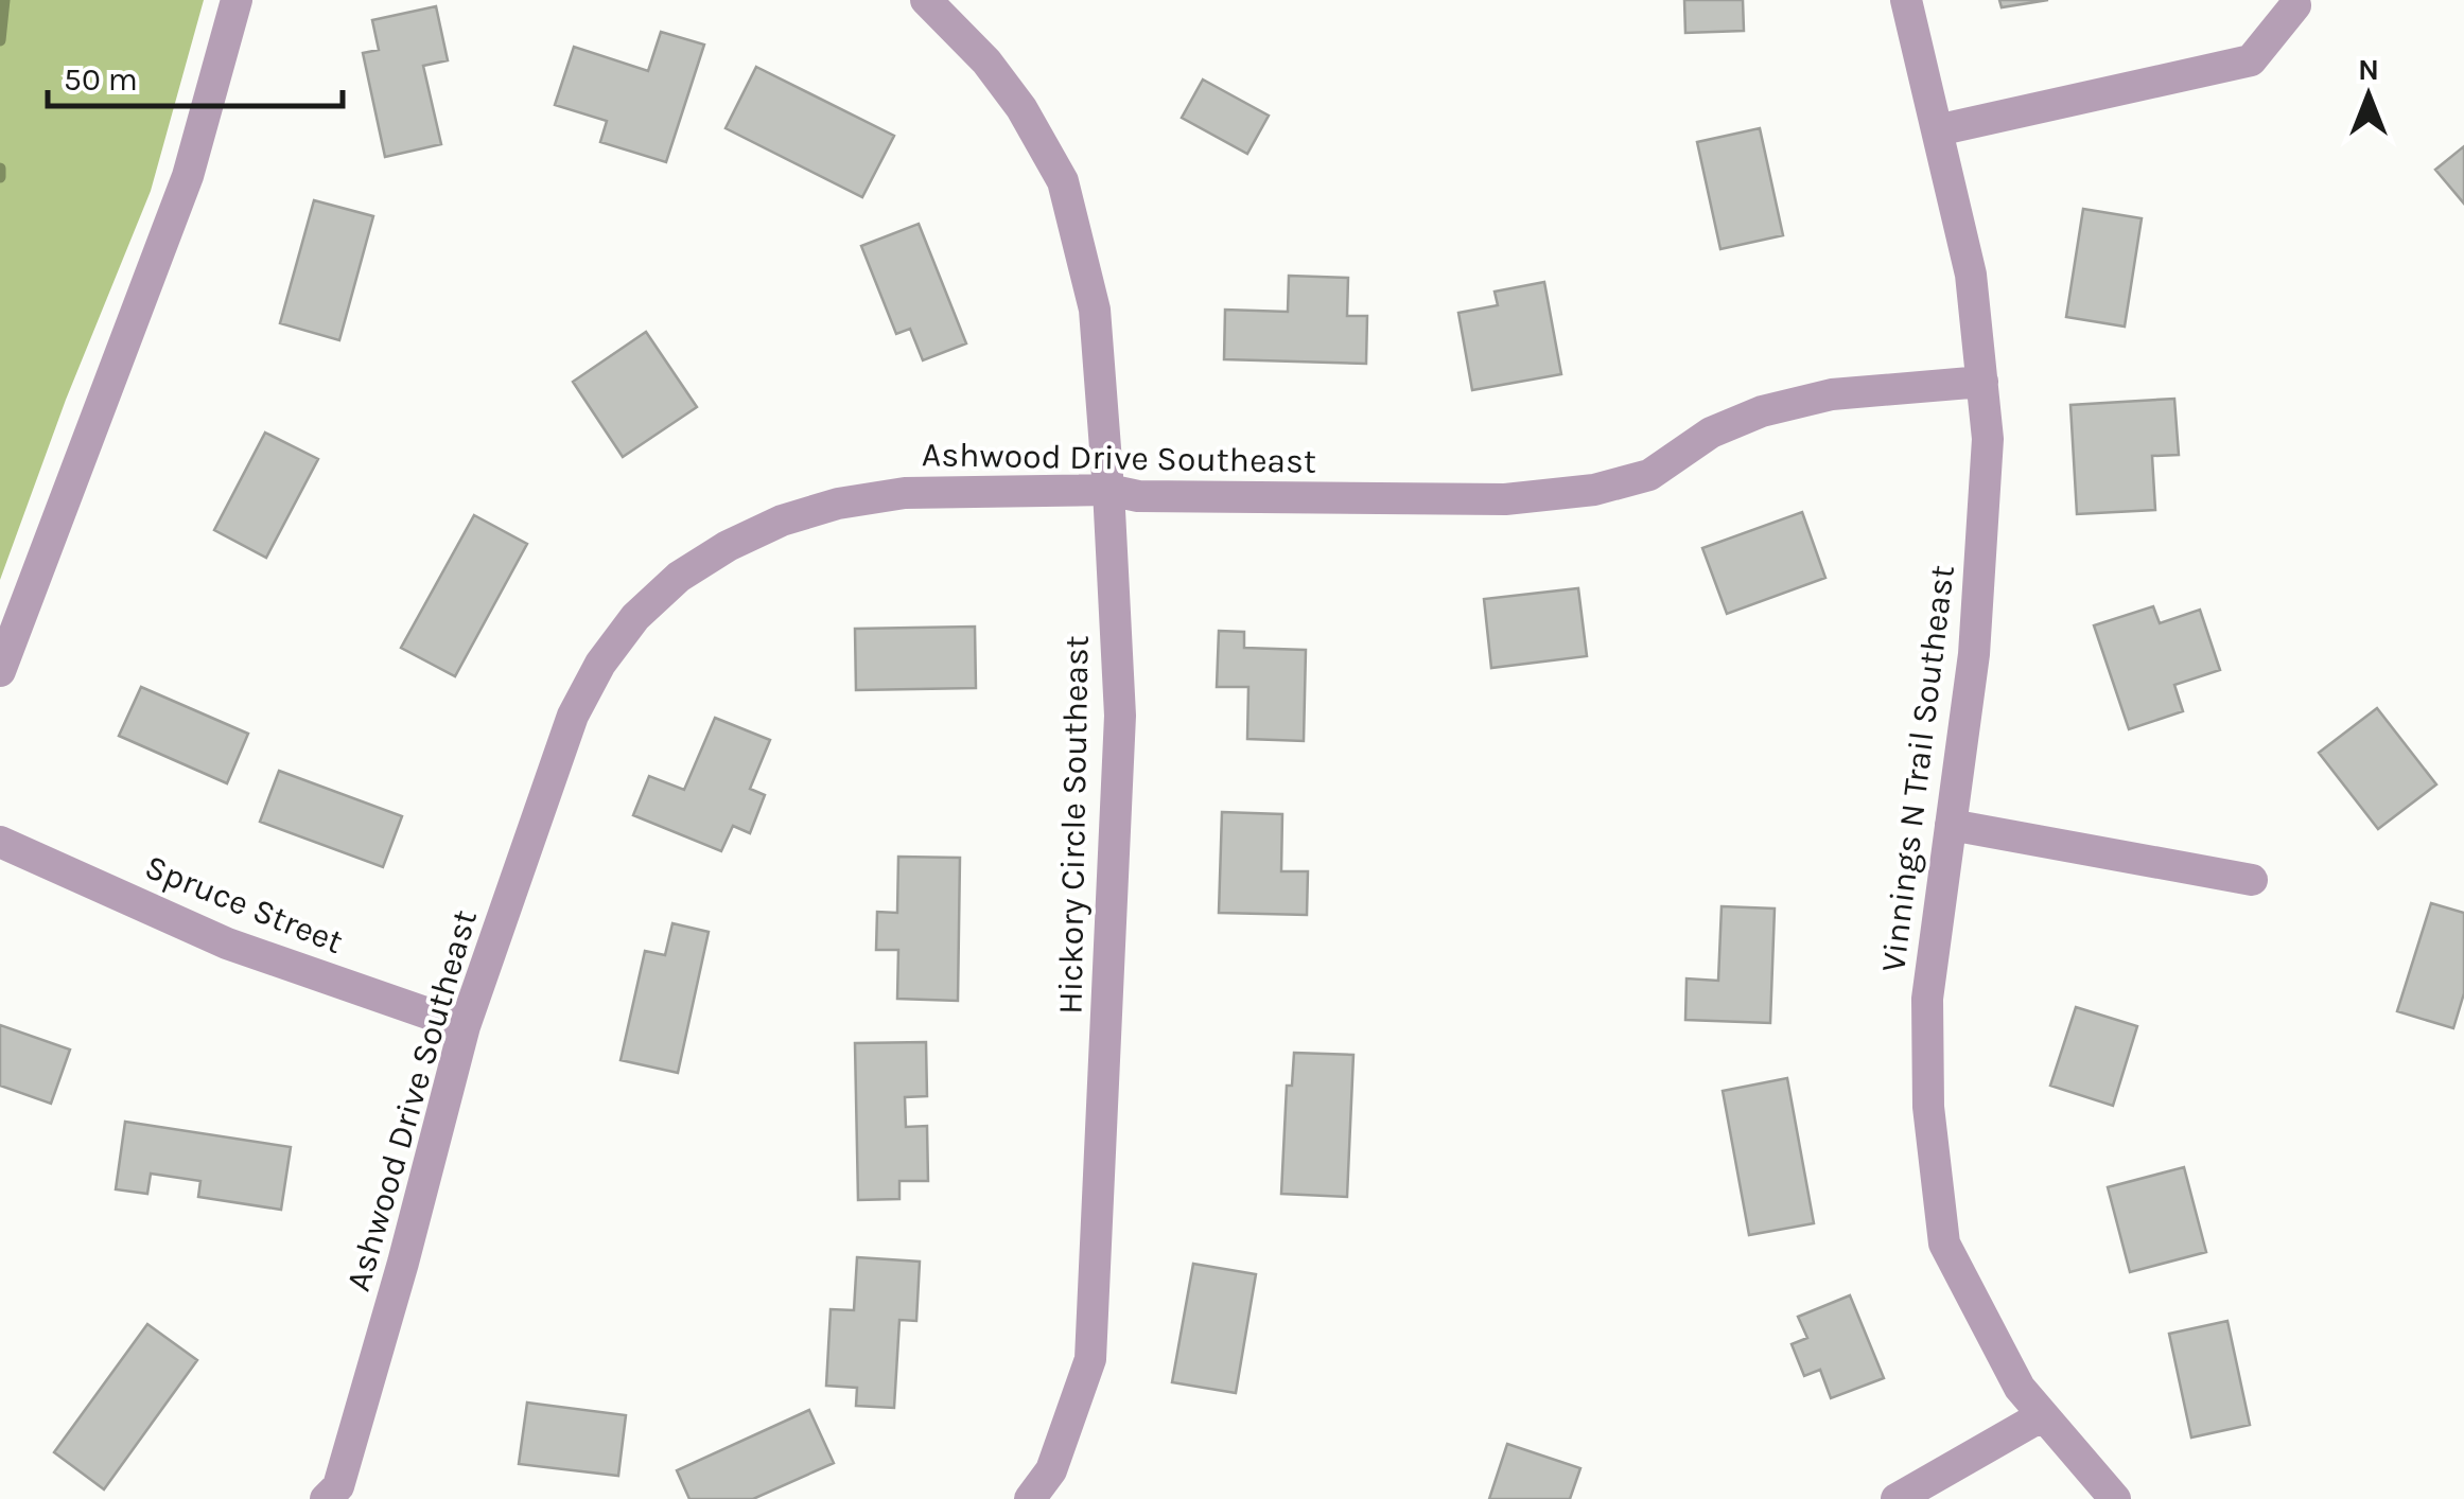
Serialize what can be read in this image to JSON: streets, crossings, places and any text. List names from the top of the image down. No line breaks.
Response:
{"streets":{"street":["Ashwood Drive Southeast","Vinnings N Trail Southeast","Hickory Circle Southeast","Spruce Street"]},"crossings":[["Ashwood Drive Southeast","Vinnings N Trail Southeast"],["Ashwood Drive Southeast","Hickory Circle Southeast"],["Ashwood Drive Southeast","Spruce Street"]],"scale_bar":"50 m","north":"top"}
